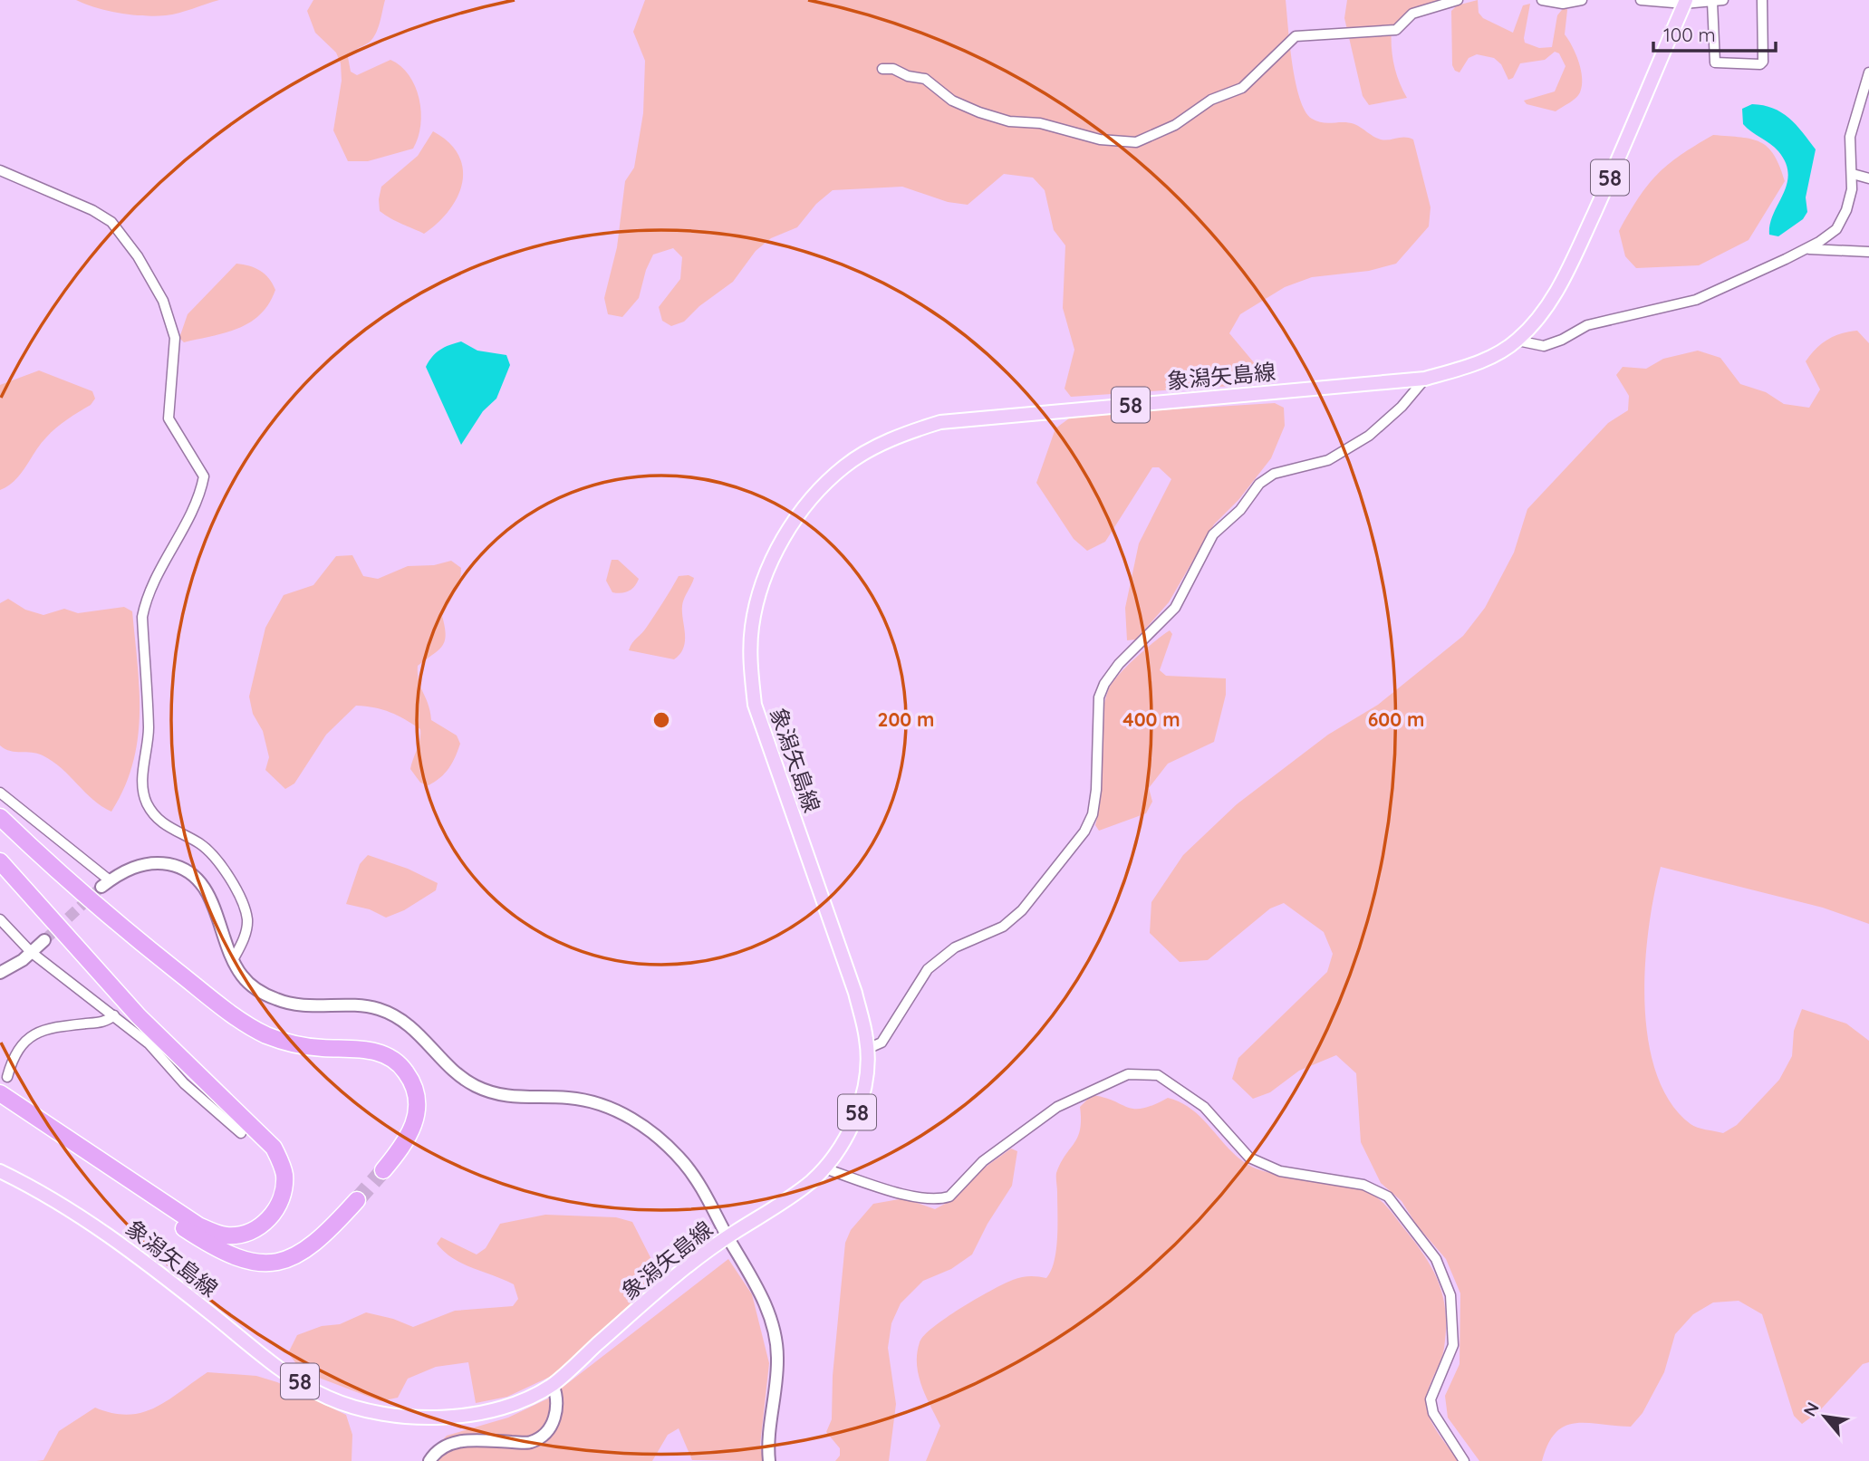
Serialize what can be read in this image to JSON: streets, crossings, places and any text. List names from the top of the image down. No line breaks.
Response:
{"streets":{"main road":["58","象潟矢島線"]},"scale_bar":"100 m","north":"top left","rings":["200 m","400 m","600 m"]}
